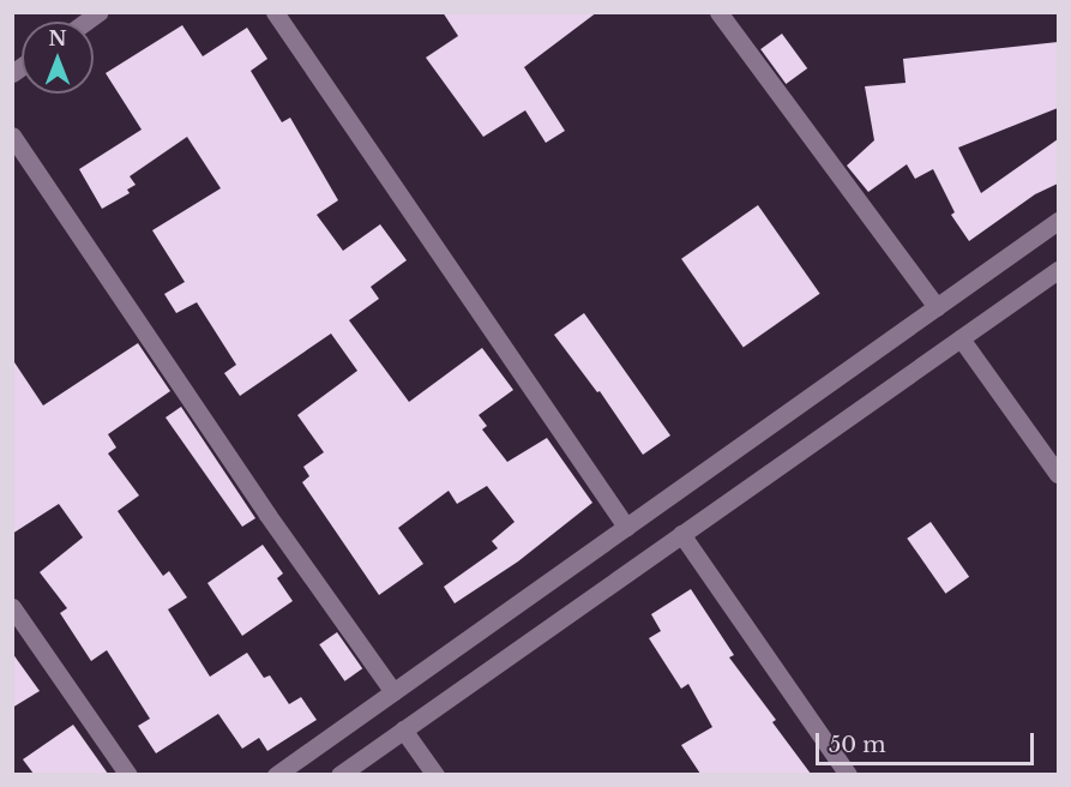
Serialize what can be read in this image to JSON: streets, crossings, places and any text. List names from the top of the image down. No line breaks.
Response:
{"scale_bar":"50 m","north":"top"}
